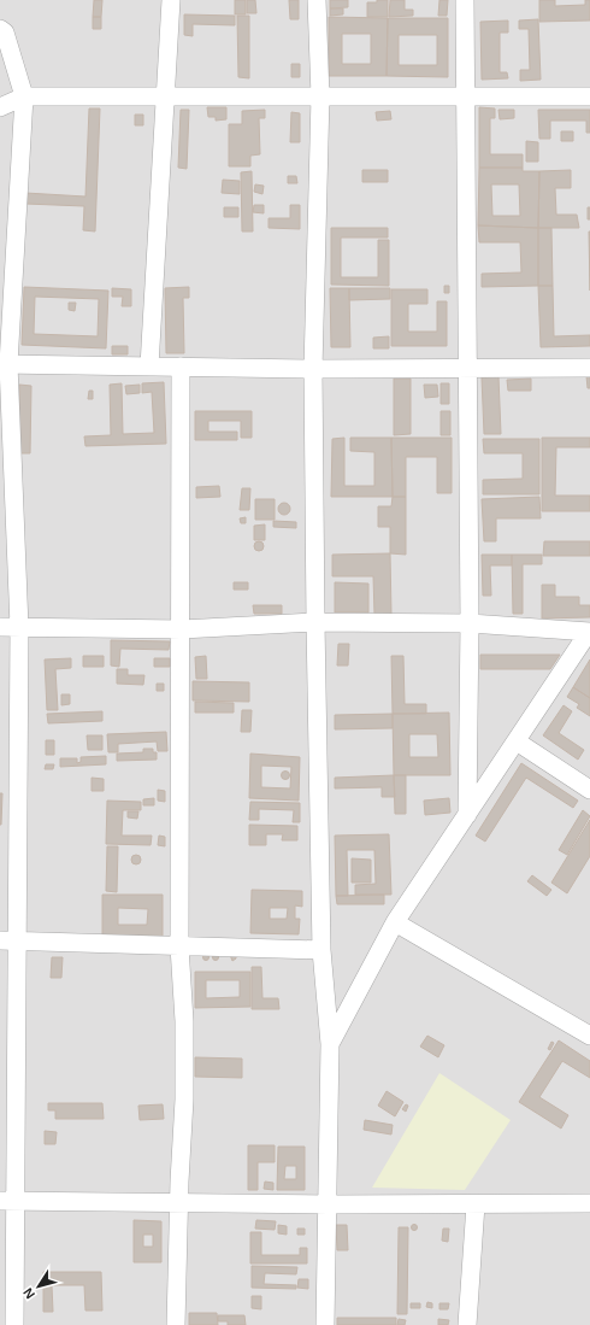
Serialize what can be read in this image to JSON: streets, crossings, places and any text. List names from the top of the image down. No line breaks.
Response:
{"north":"bottom left"}
